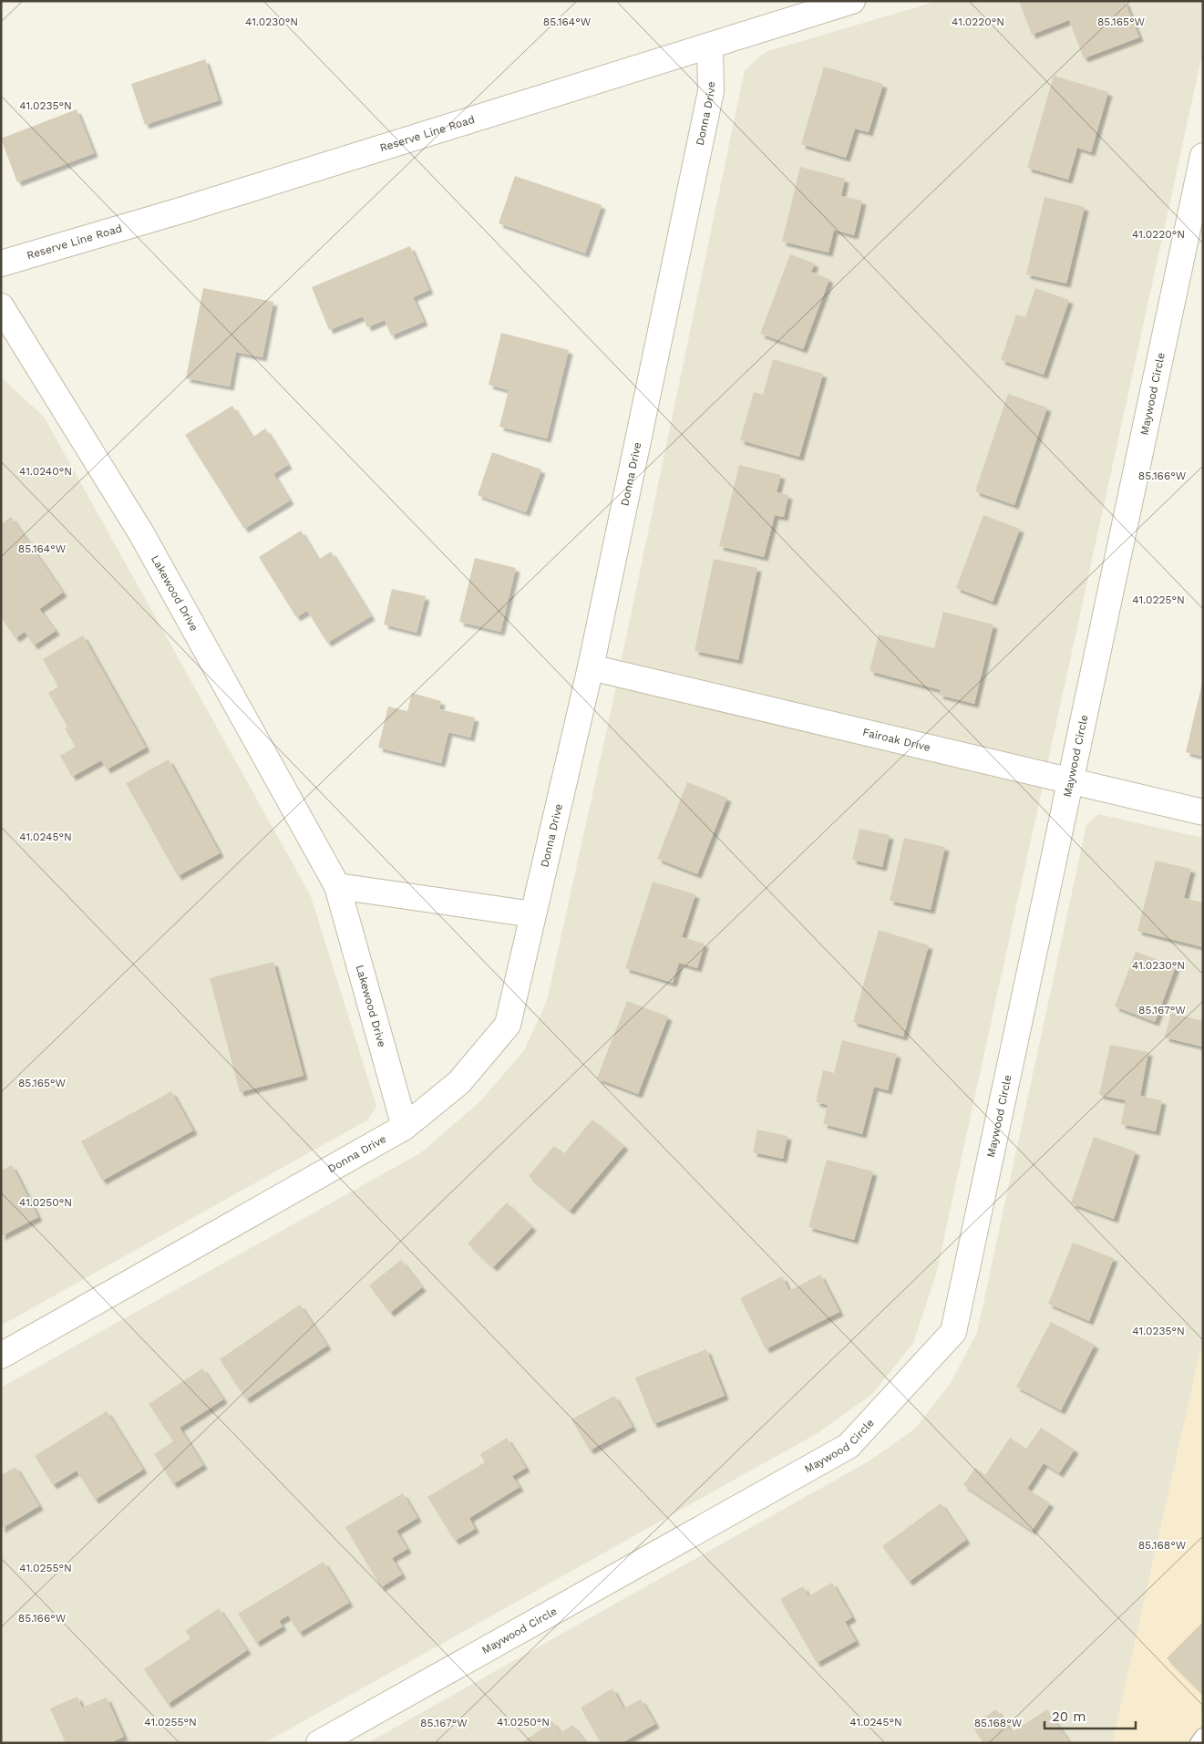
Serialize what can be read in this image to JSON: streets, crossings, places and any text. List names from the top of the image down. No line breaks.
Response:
{"streets":{"street":["Donna Drive","Reserve Line Road","Maywood Circle","Lakewood Drive","Fairoak Drive"]},"crossings":[["Donna Drive","Reserve Line Road"],["Donna Drive","Lakewood Drive"],["Donna Drive","Fairoak Drive"],["Maywood Circle","Fairoak Drive"]],"scale_bar":"20 m","coordinates":["85.164°W","85.165°W","41.0230°N","41.0220°N","41.0235°N","41.0240°N","85.166°W","41.0225°N","41.0245°N","85.167°W","41.0250°N","85.168°W","41.0255°N"]}
